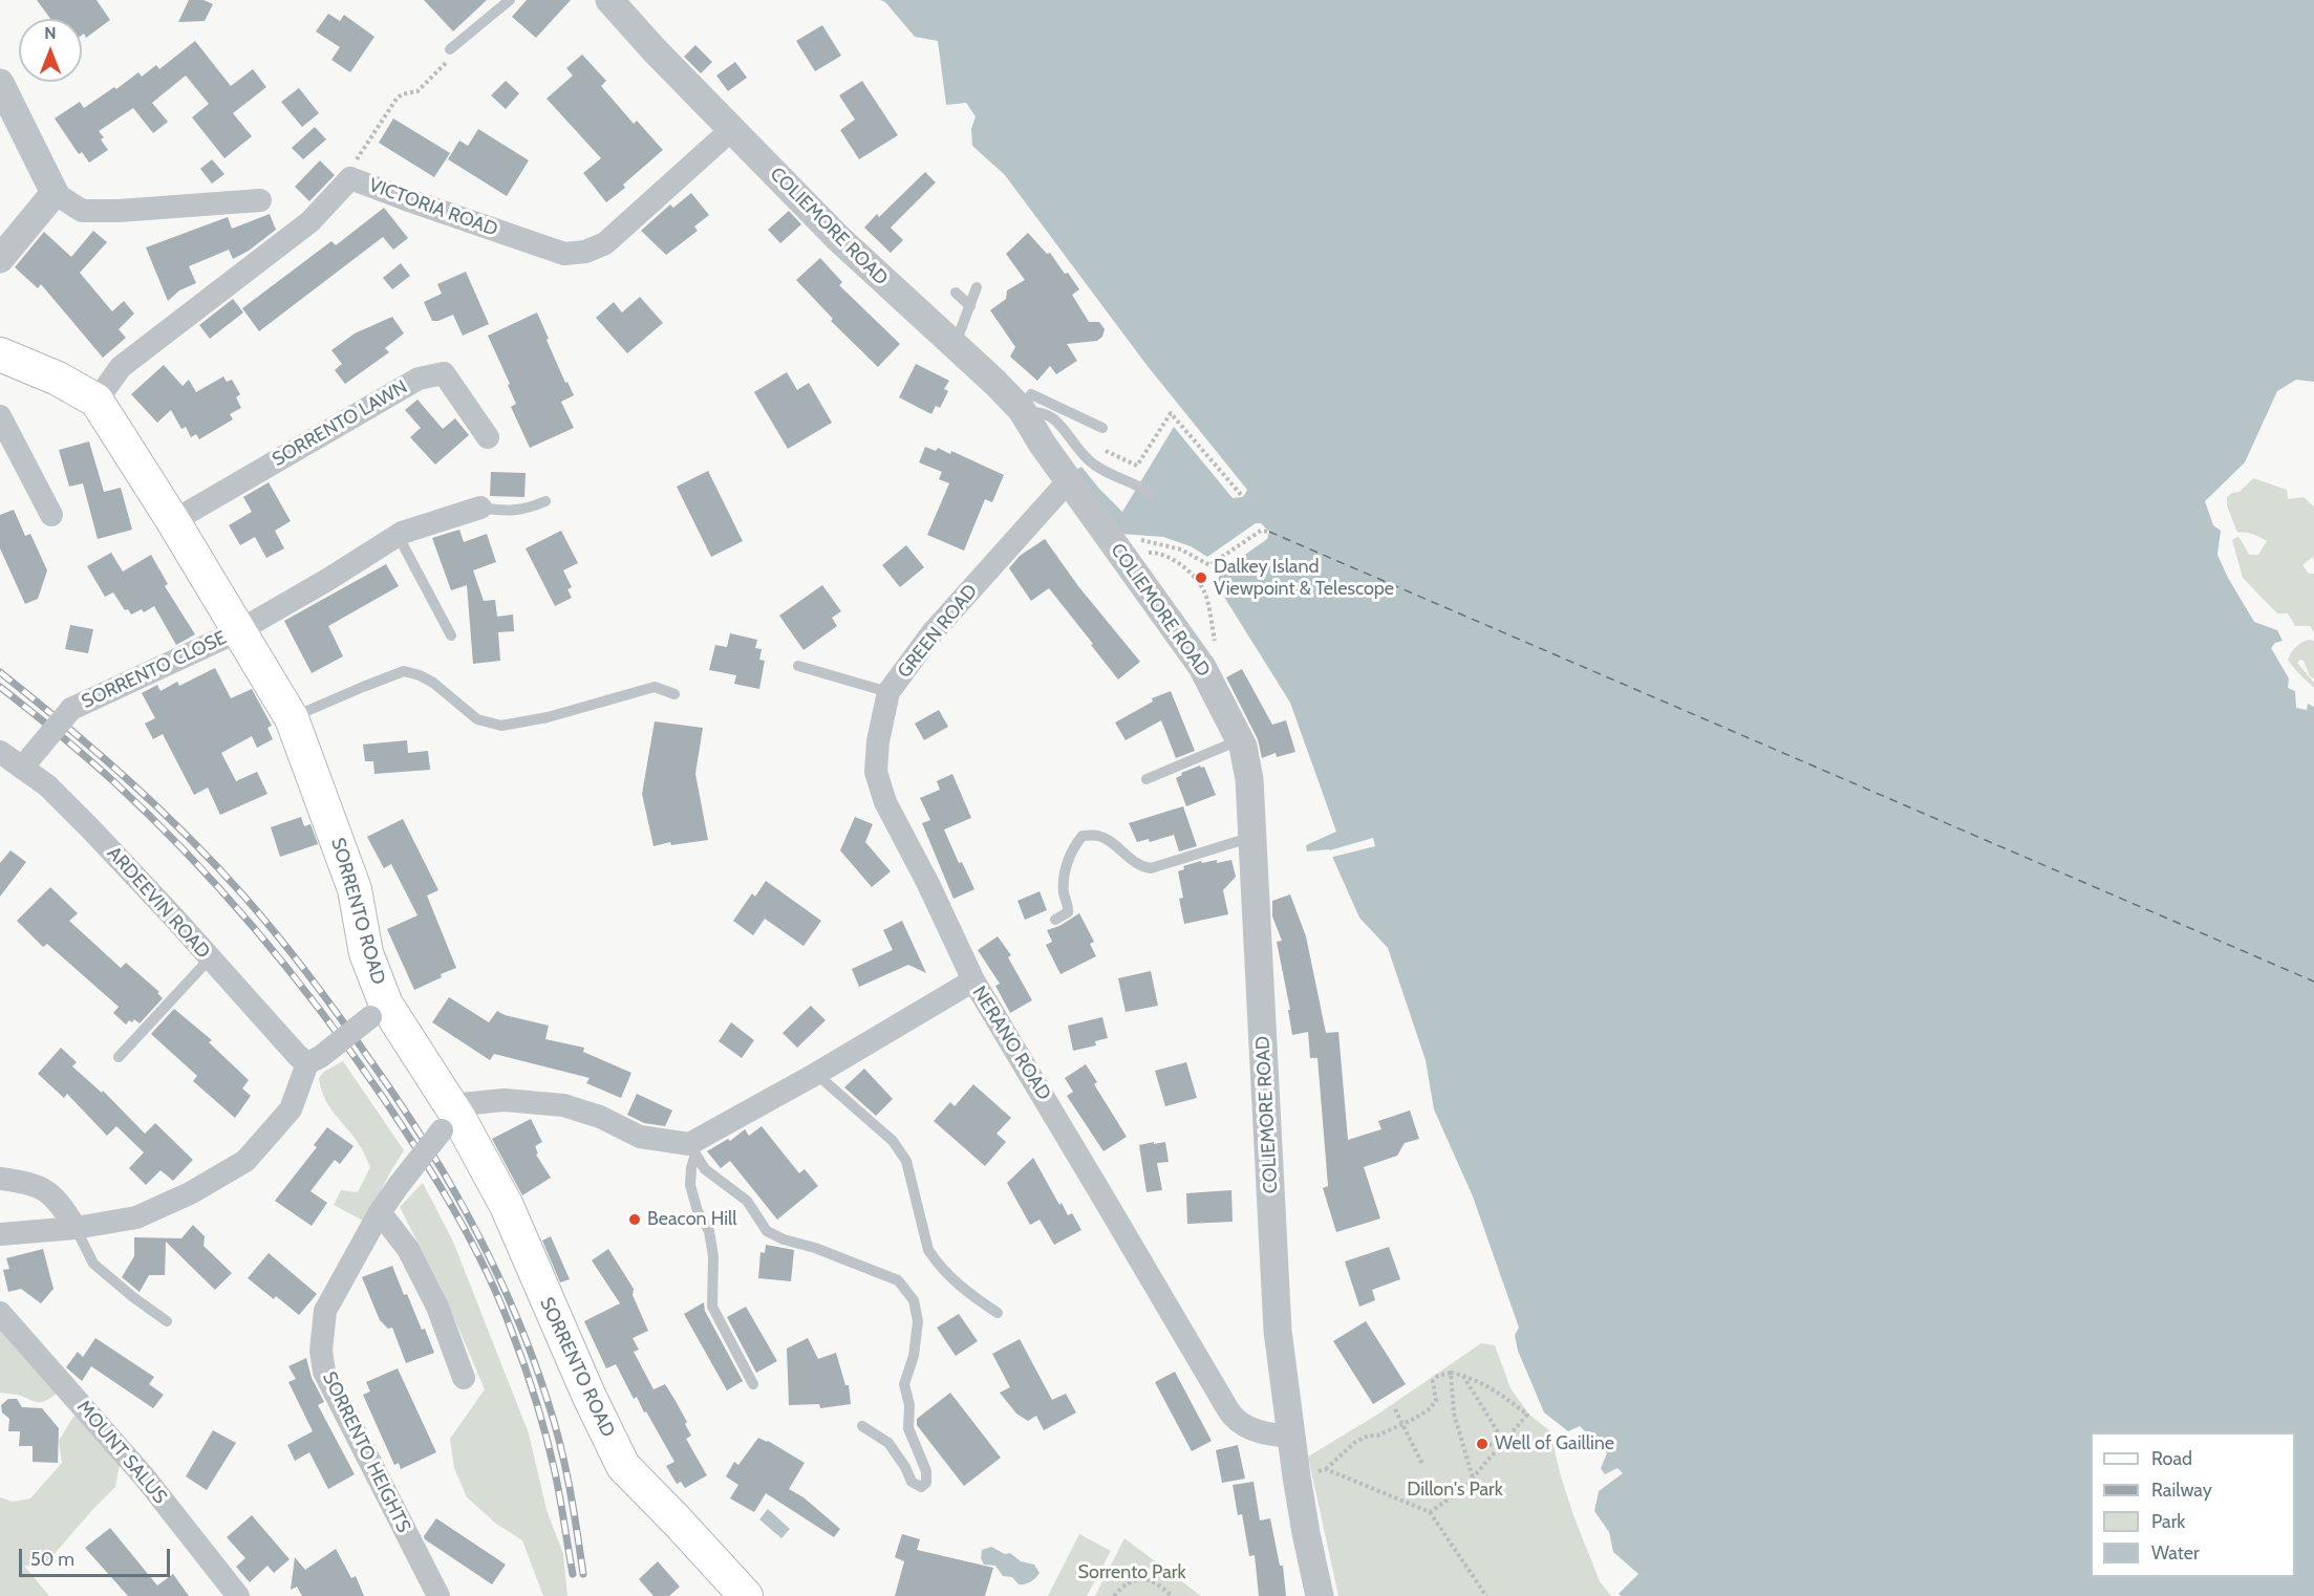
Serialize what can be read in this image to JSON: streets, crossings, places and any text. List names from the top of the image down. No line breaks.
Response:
{"streets":{"main road":["SORRENTO ROAD"],"street":["VICTORIA ROAD","COLIEMORE ROAD","SORRENTO LAWN","GREEN ROAD","SORRENTO CLOSE","ARDEEVIN ROAD","NERANO ROAD","MOUNT SALUS","SORRENTO HEIGHTS"]},"crossings":[["VICTORIA ROAD","COLIEMORE ROAD"],["VICTORIA ROAD","SORRENTO ROAD"],["COLIEMORE ROAD","GREEN ROAD"],["COLIEMORE ROAD","NERANO ROAD"],["SORRENTO LAWN","SORRENTO ROAD"],["GREEN ROAD","NERANO ROAD"],["SORRENTO CLOSE","ARDEEVIN ROAD"],["SORRENTO CLOSE","SORRENTO ROAD"],["SORRENTO ROAD","SORRENTO HEIGHTS"]],"parks":["Dillon's Park","Sorrento Park"],"places":["Dalkey Island Viewpoint & Telescope","Beacon Hill","Well of Gailline"],"legend":["Road","Railway","Park","Water"],"scale_bar":"50 m","north":"top"}
